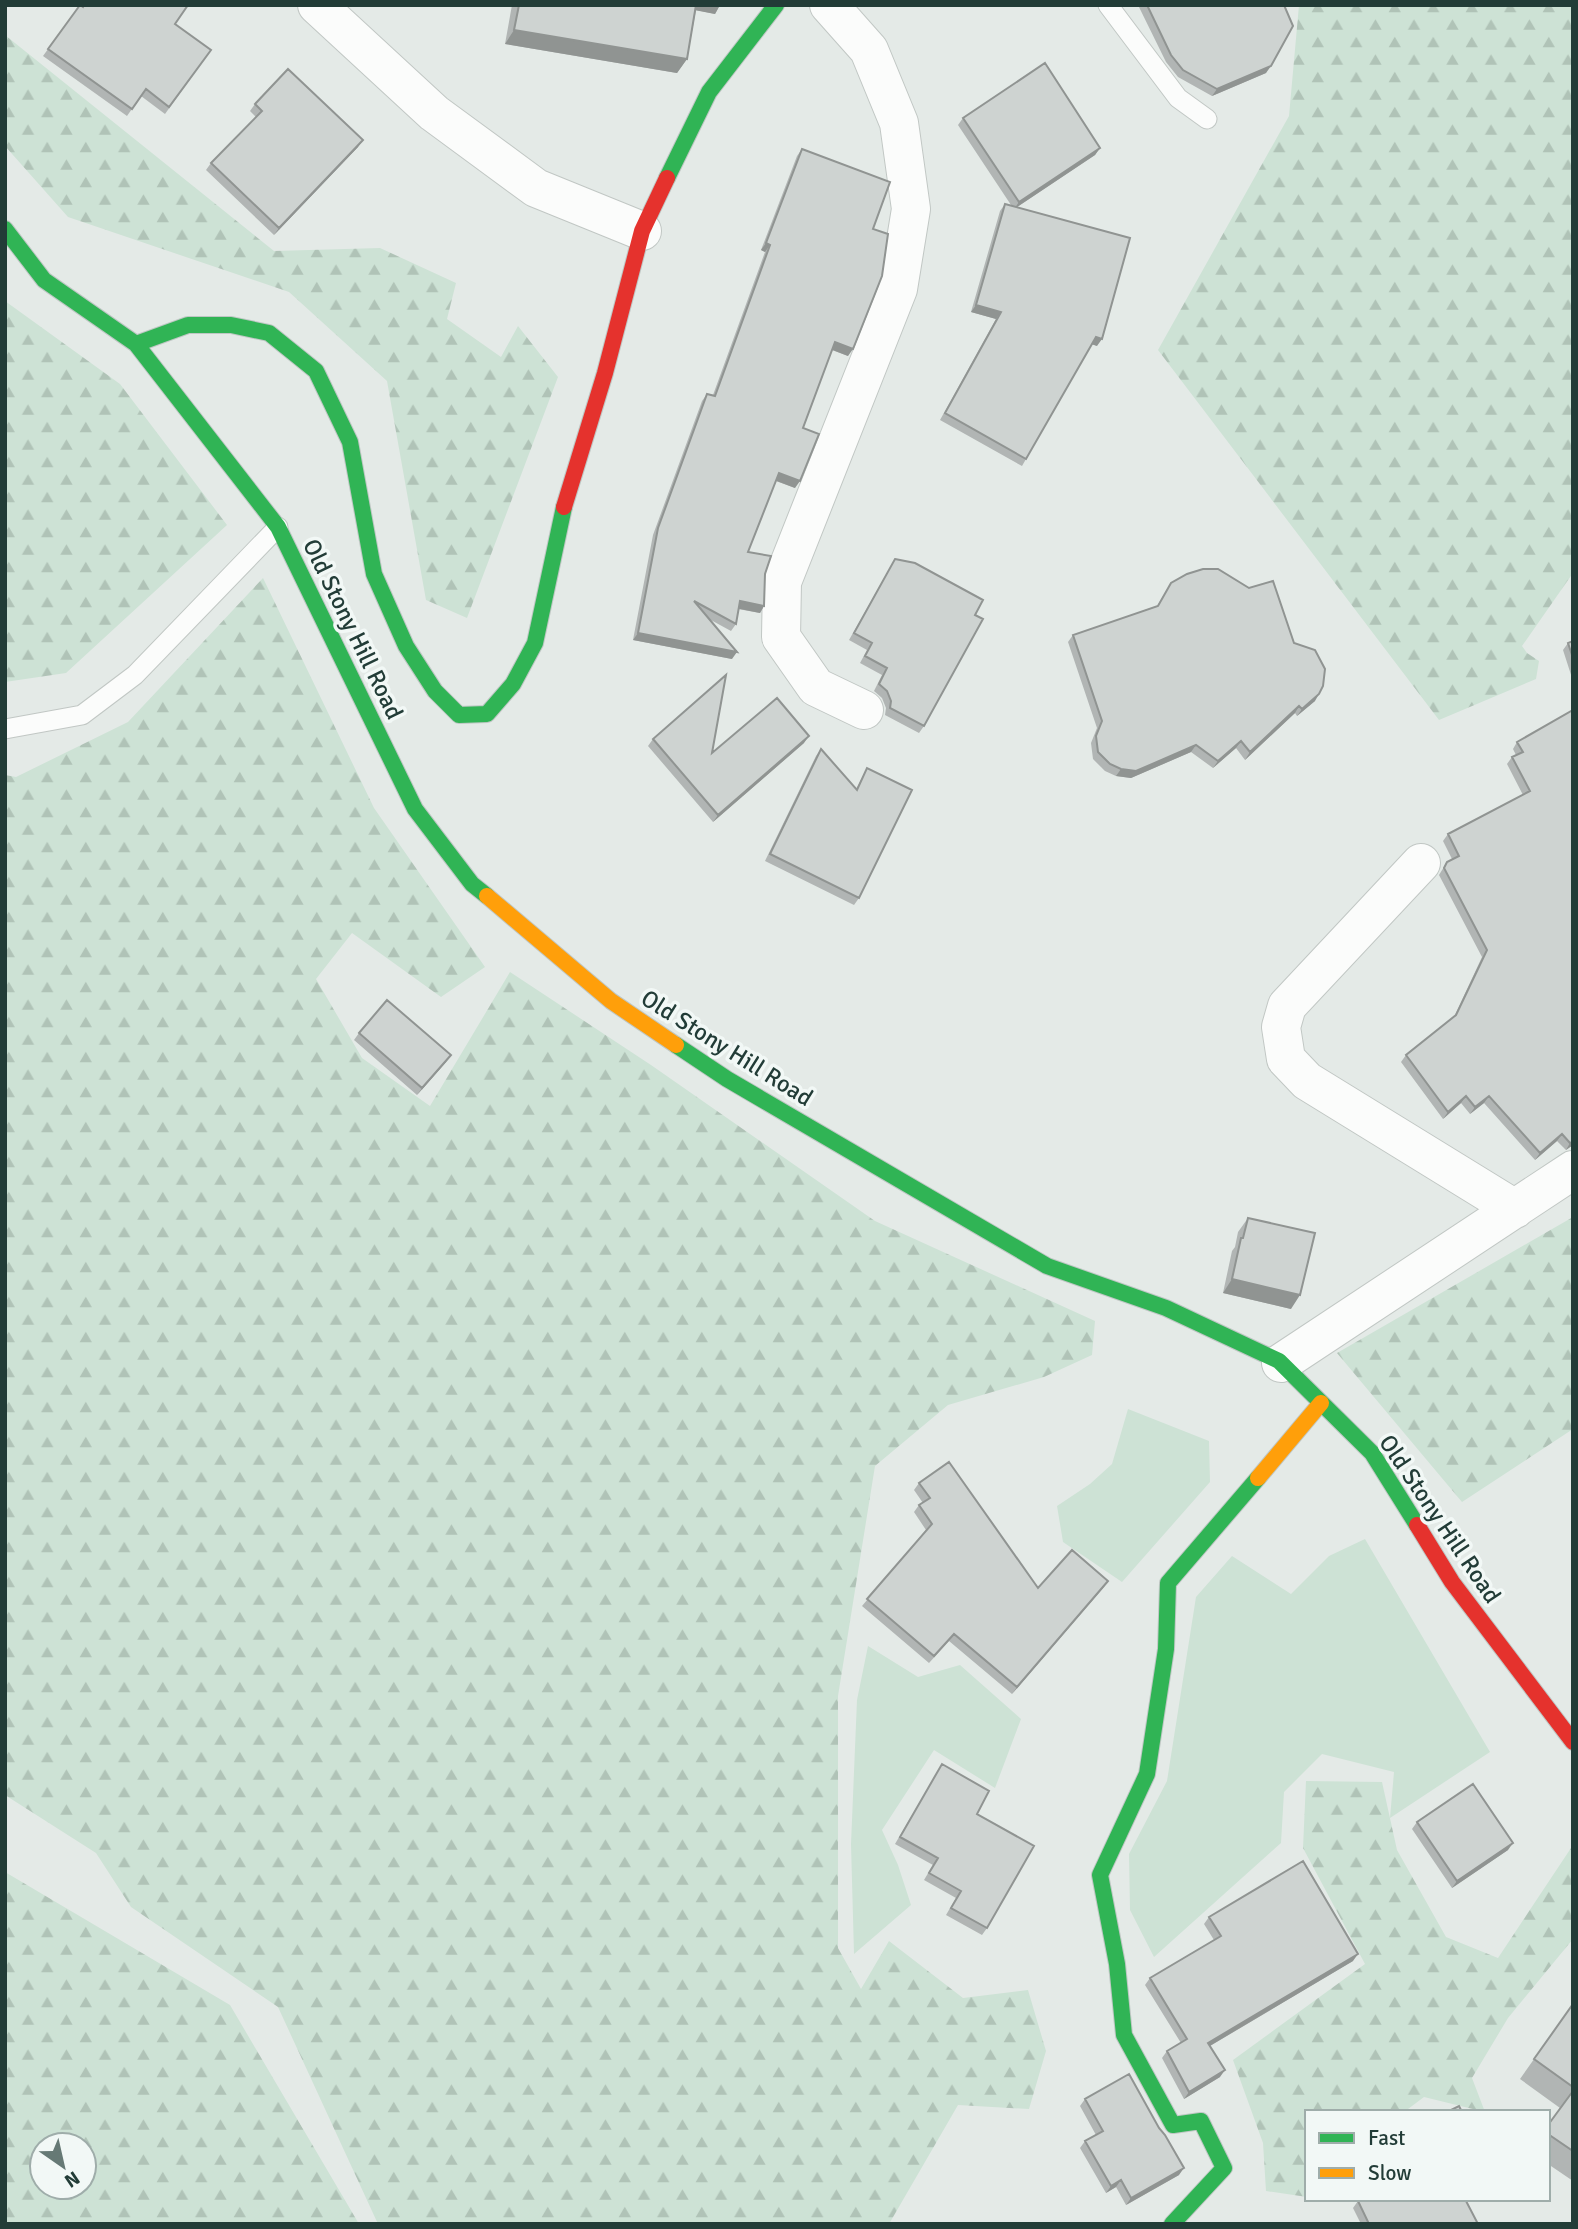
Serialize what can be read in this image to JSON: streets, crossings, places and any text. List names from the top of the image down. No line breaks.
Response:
{"streets":{"street":["Old Stony Hill Road"]},"legend":["Fast","Slow"],"north":"bottom right"}
